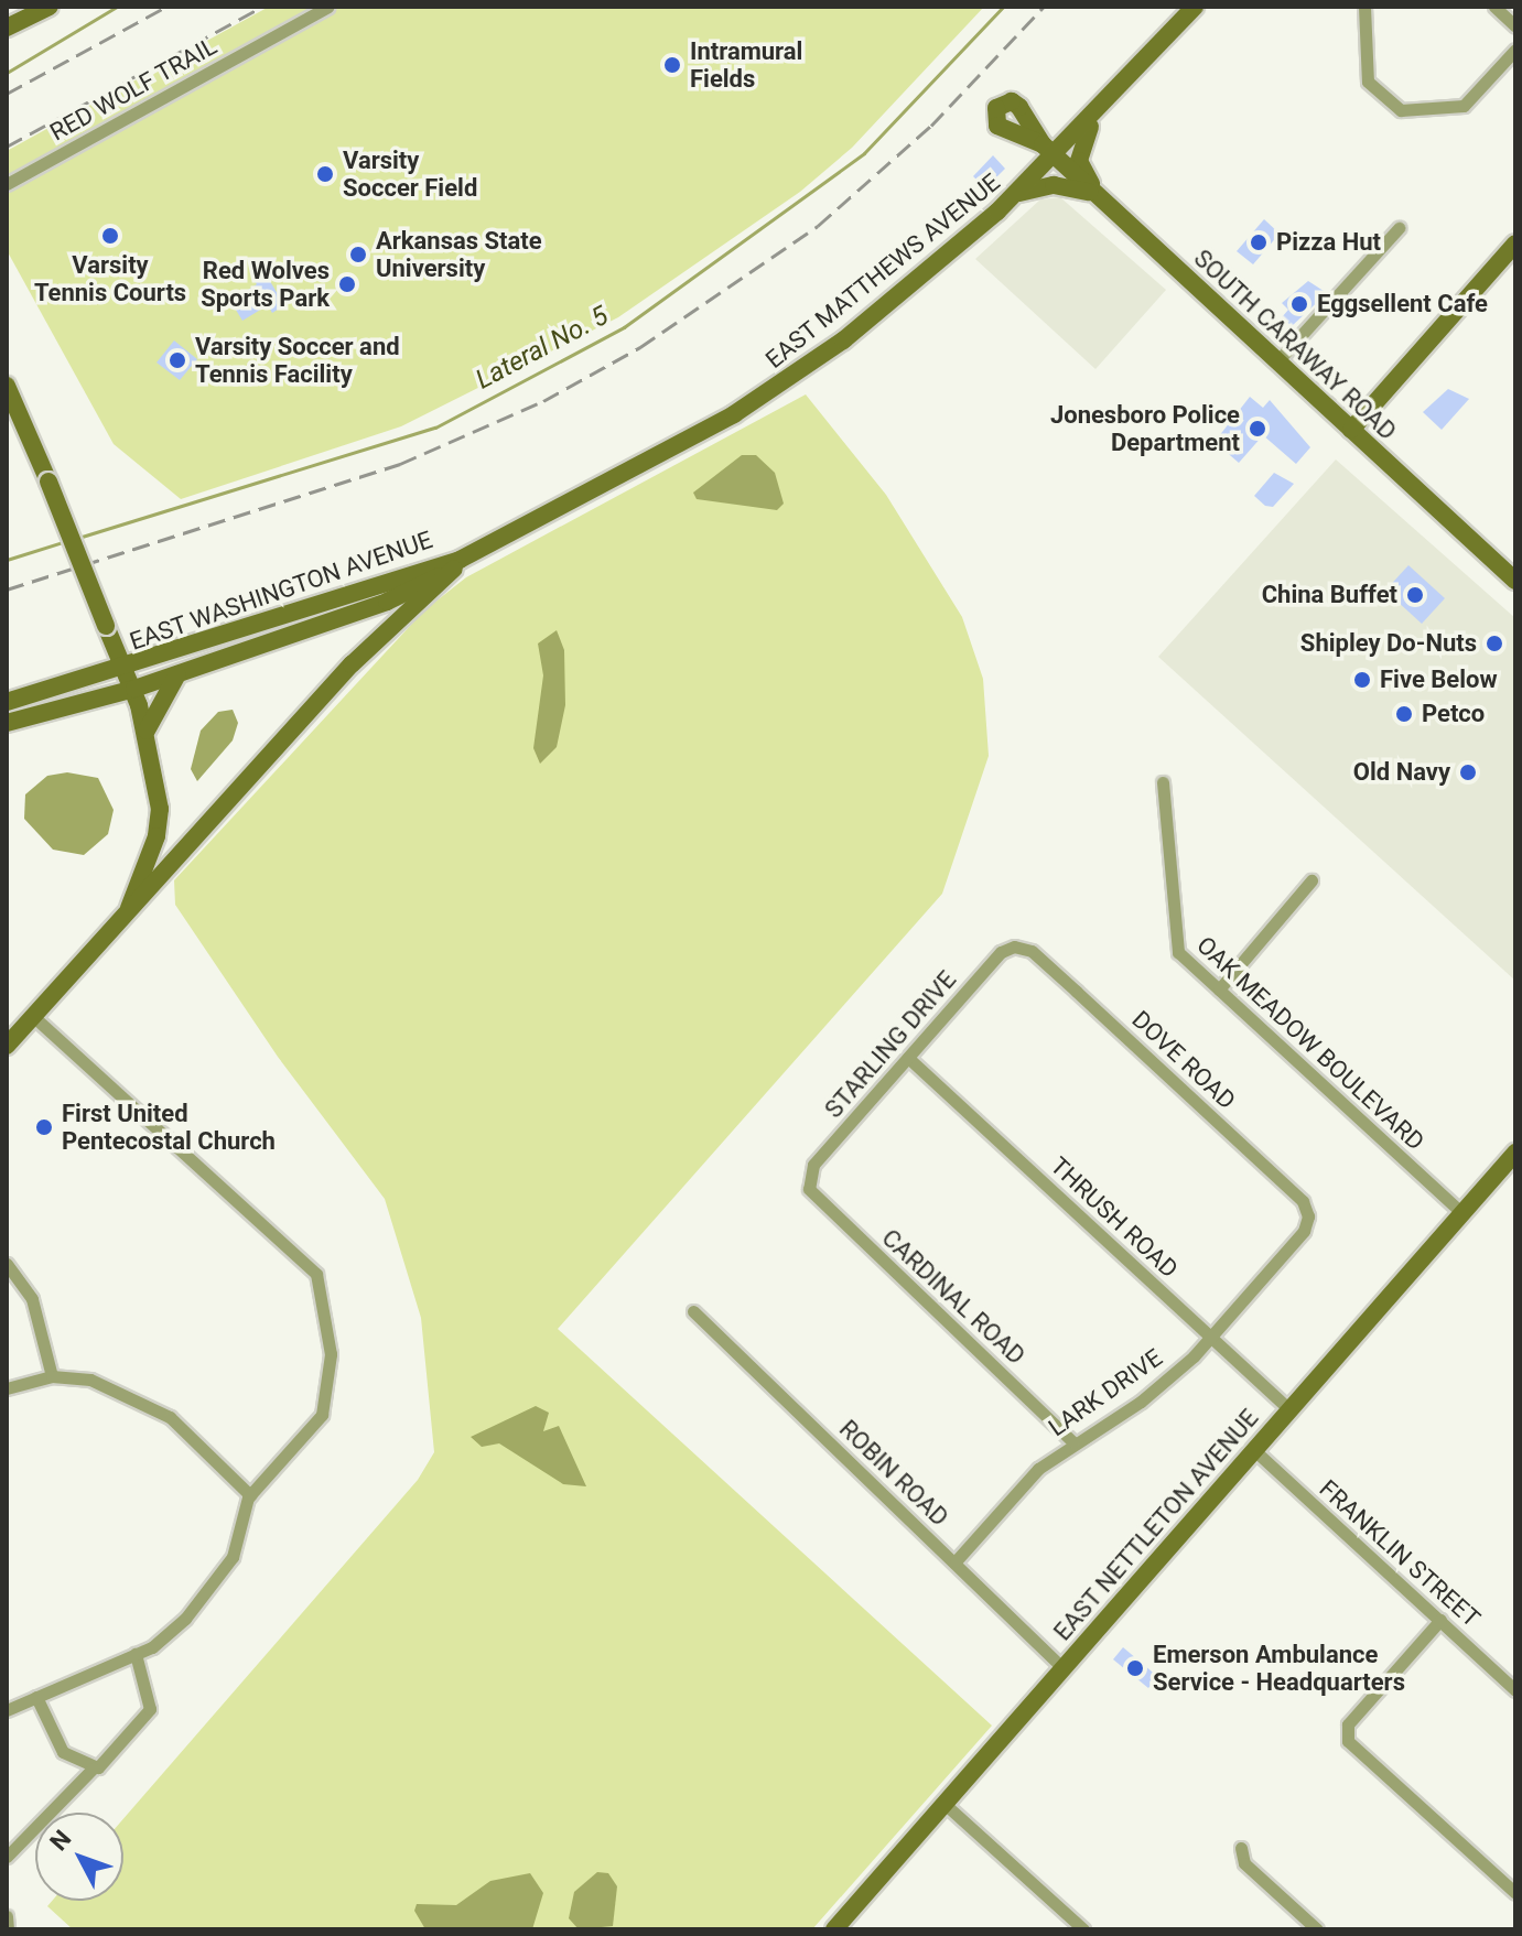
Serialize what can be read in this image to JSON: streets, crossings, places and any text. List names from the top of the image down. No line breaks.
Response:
{"streets":{"street":["RED WOLF TRAIL","EAST MATTHEWS AVENUE","SOUTH CARAWAY ROAD","EAST WASHINGTON AVENUE","OAK MEADOW BOULEVARD","STARLING DRIVE","DOVE ROAD","THRUSH ROAD","CARDINAL ROAD","LARK DRIVE","ROBIN ROAD","EAST NETTLETON AVENUE","FRANKLIN STREET"]},"crossings":[["EAST MATTHEWS AVENUE","SOUTH CARAWAY ROAD"],["EAST MATTHEWS AVENUE","EAST WASHINGTON AVENUE"],["OAK MEADOW BOULEVARD","EAST NETTLETON AVENUE"],["STARLING DRIVE","DOVE ROAD"],["STARLING DRIVE","THRUSH ROAD"],["STARLING DRIVE","CARDINAL ROAD"],["DOVE ROAD","LARK DRIVE"],["THRUSH ROAD","LARK DRIVE"],["THRUSH ROAD","EAST NETTLETON AVENUE"],["CARDINAL ROAD","LARK DRIVE"],["LARK DRIVE","ROBIN ROAD"],["ROBIN ROAD","EAST NETTLETON AVENUE"],["EAST NETTLETON AVENUE","FRANKLIN STREET"]],"water":["Lateral No. 5"],"places":["Intramural Fields","Varsity Soccer Field","Varsity Tennis Courts","Pizza Hut","Arkansas State University","Red Wolves Sports Park","Eggsellent Cafe","Varsity Soccer and Tennis Facility","Jonesboro Police Department","China Buffet","Shipley Do-Nuts","Five Below","Petco","Old Navy","First United Pentecostal Church","Emerson Ambulance Service - Headquarters"],"north":"top left"}
